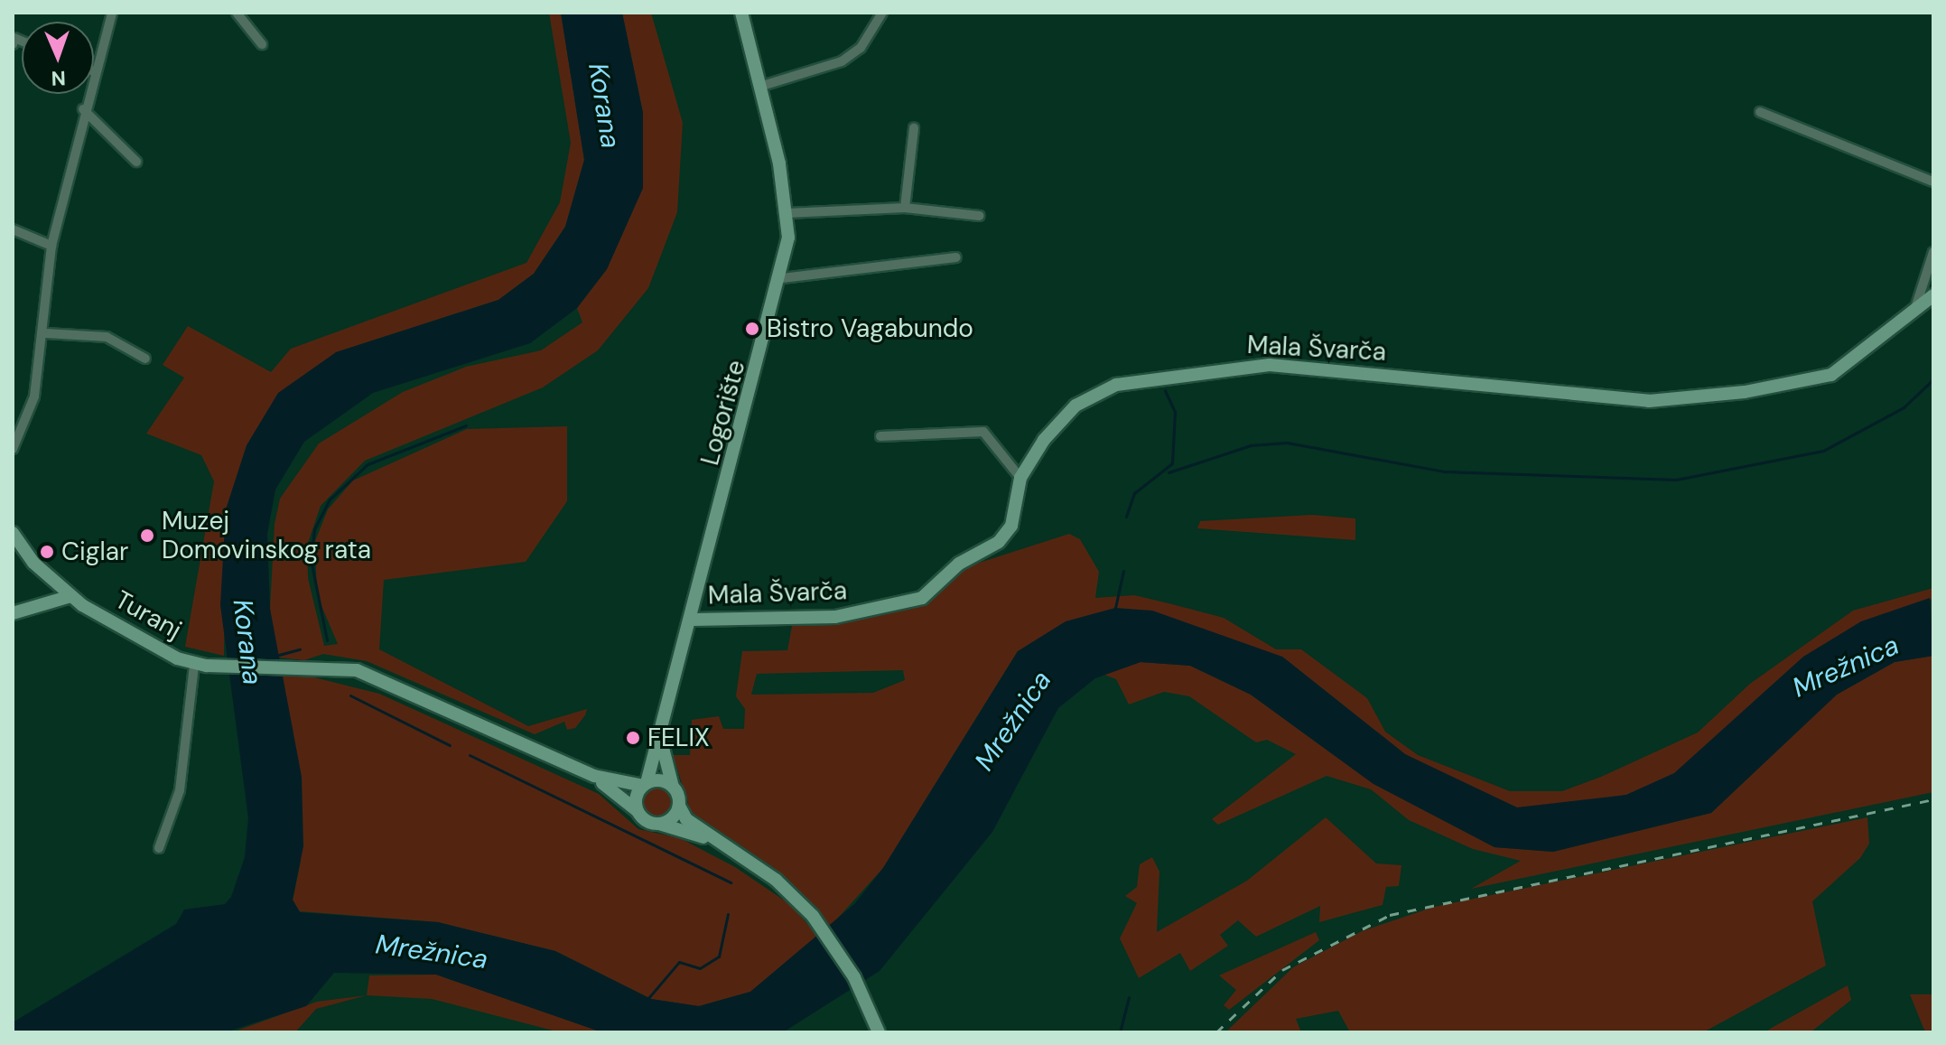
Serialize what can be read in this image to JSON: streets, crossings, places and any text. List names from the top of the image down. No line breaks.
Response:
{"streets":{"main road":["Mala Švarča","Logorište","Turanj"]},"crossings":[["Mala Švarča","Logorište"]],"water":["Korana","Mrežnica"],"places":["Bistro Vagabundo","Muzej Domovinskog rata","Ciglar","FELIX"],"north":"bottom"}
